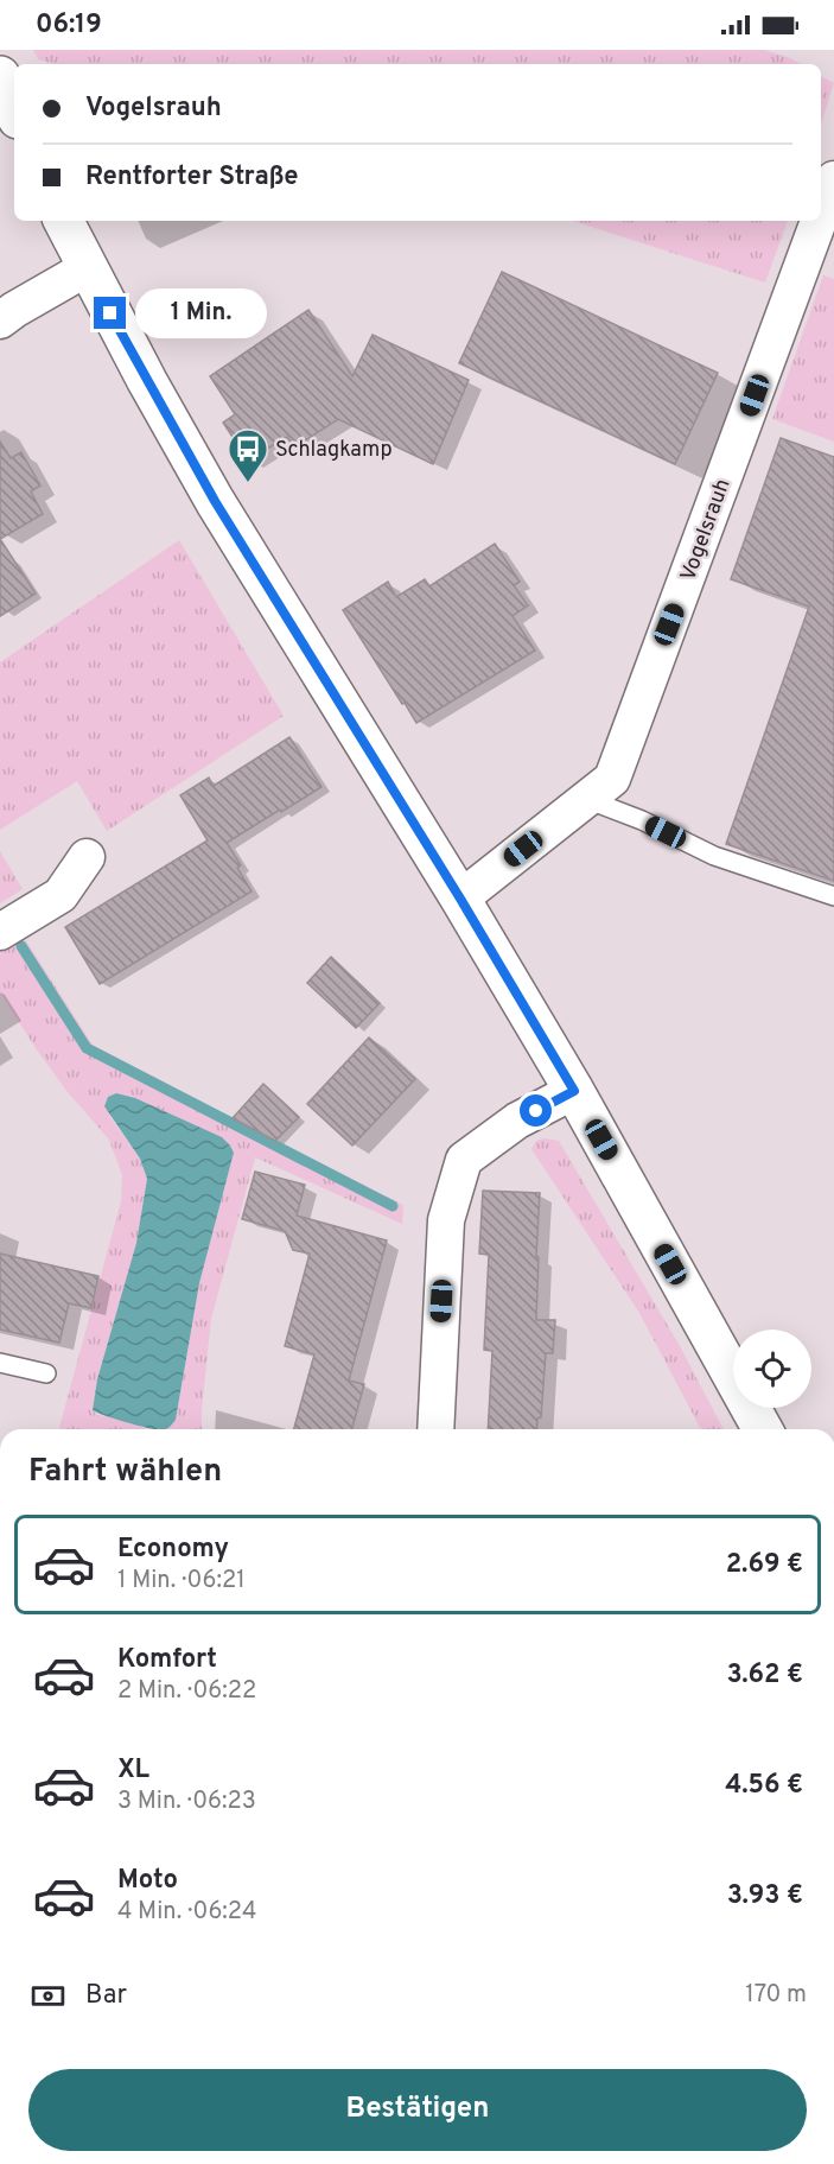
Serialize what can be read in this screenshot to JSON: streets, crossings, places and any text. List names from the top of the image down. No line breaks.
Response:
{"streets":{"street":["Vogelsrauh"]},"places":{"bus stop":["Schlagkamp"]},"page":{"status":"06:19","banner":["Vogelsrauh","Rentforter Straße"],"bubble":"1 Min.","heading":"Fahrt wählen","list":[{"name":"Economy","note":"1 Min. · 06:21","value":"2.69 €"},{"name":"Komfort","note":"2 Min. · 06:22","value":"3.62 €"},{"name":"XL","note":"3 Min. · 06:23","value":"4.56 €"},{"name":"Moto","note":"4 Min. · 06:24","value":"3.93 €"}],"pay":["Bar","170 m"],"buttons":"Bestätigen"}}
